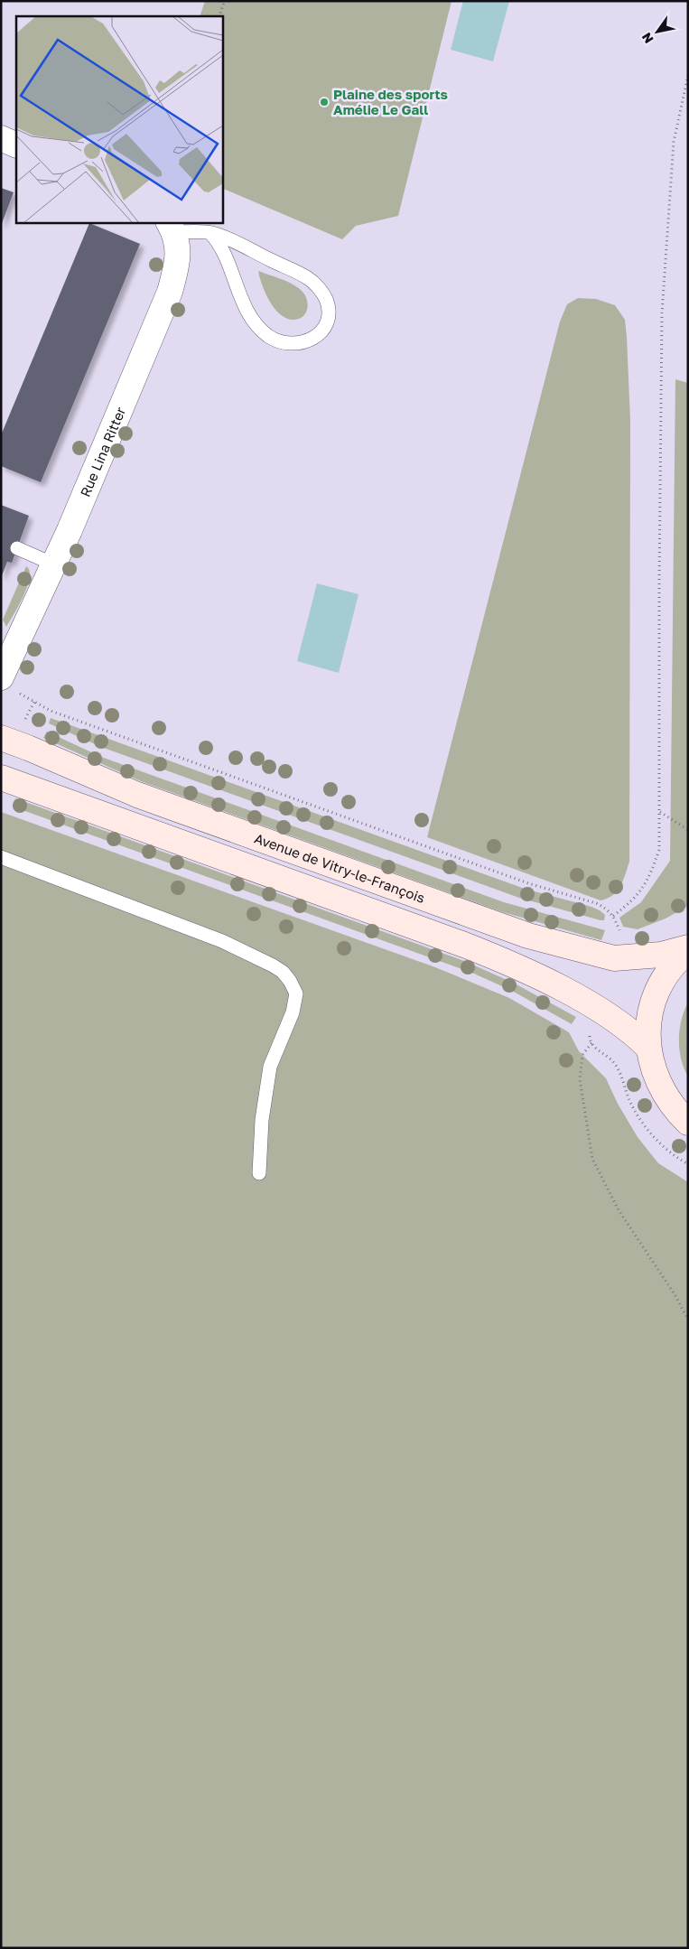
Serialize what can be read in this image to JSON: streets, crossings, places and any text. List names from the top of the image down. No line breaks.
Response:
{"streets":{"main road":["Avenue de Vitry-le-François"],"street":["Rue Lina Ritter"]},"places":["Plaine des sports Amélie Le Gall"],"north":"bottom left"}
